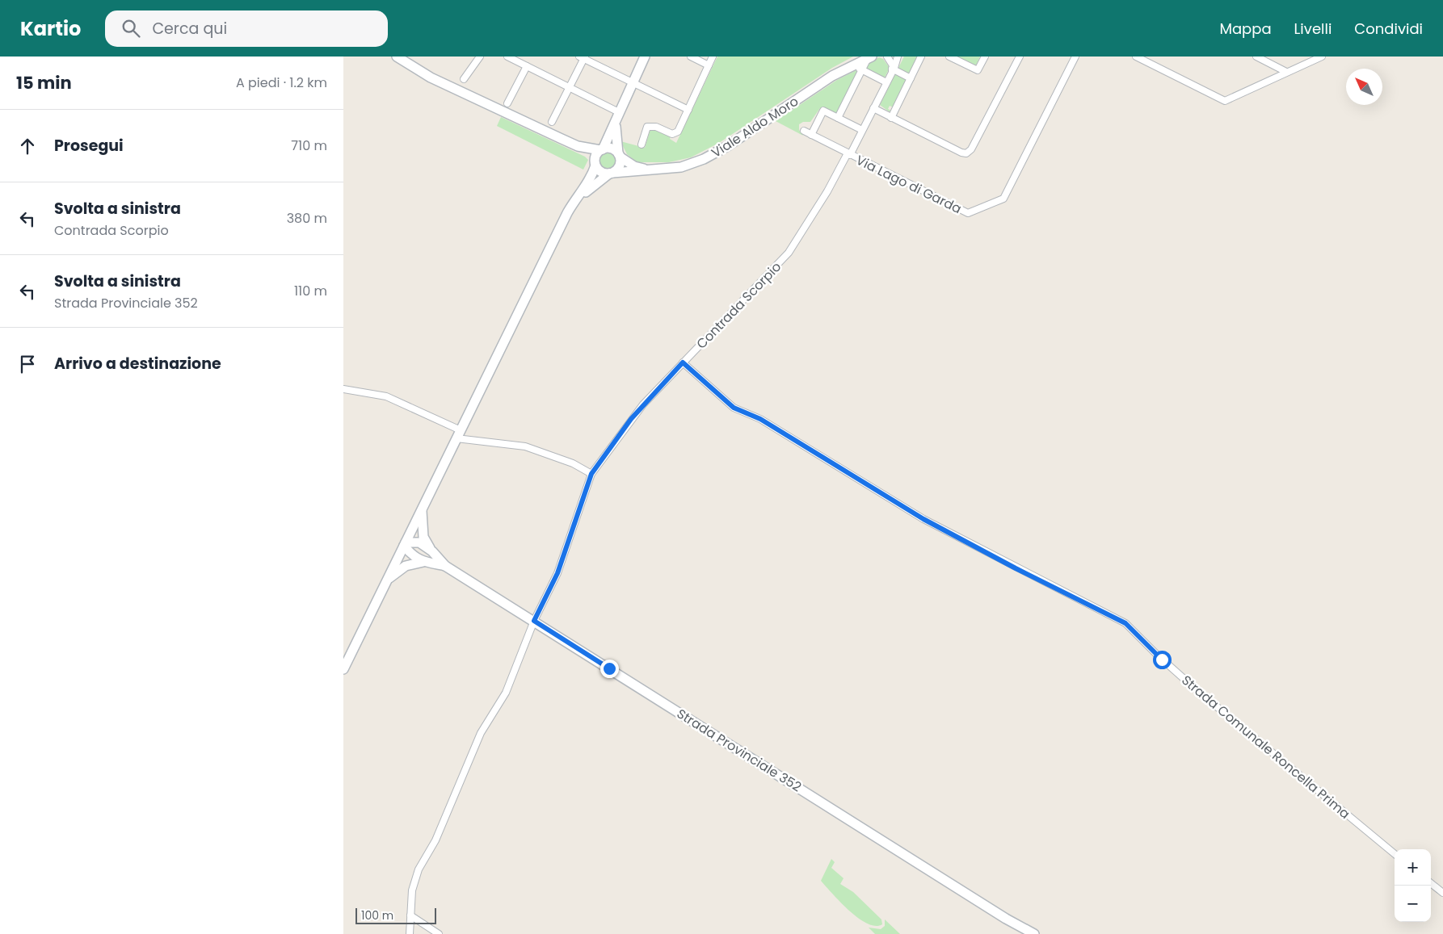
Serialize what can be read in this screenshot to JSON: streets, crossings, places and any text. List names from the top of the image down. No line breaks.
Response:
{"streets":{"main road":["Viale Aldo Moro","Strada Provinciale 352"],"street":["Via Lago di Garda","Contrada Scorpio","Strada Comunale Roncella Prima"]},"crossings":[["Via Lago di Garda","Contrada Scorpio"],["Contrada Scorpio","Strada Comunale Roncella Prima"],["Contrada Scorpio","Strada Provinciale 352"]],"scale_bar":"100 m","north":"top left","page":{"header":"Kartio","search":"Cerca qui","nav":["Mappa","Livelli","Condividi"],"heading":["15 min","A piedi · 1.2 km"],"list":[["Prosegui","710 m"],["Svolta a sinistra","Contrada Scorpio","380 m"],["Svolta a sinistra","Strada Provinciale 352","110 m"],"Arrivo a destinazione"],"map_buttons":["+","−"],"scale":"100 m"}}
